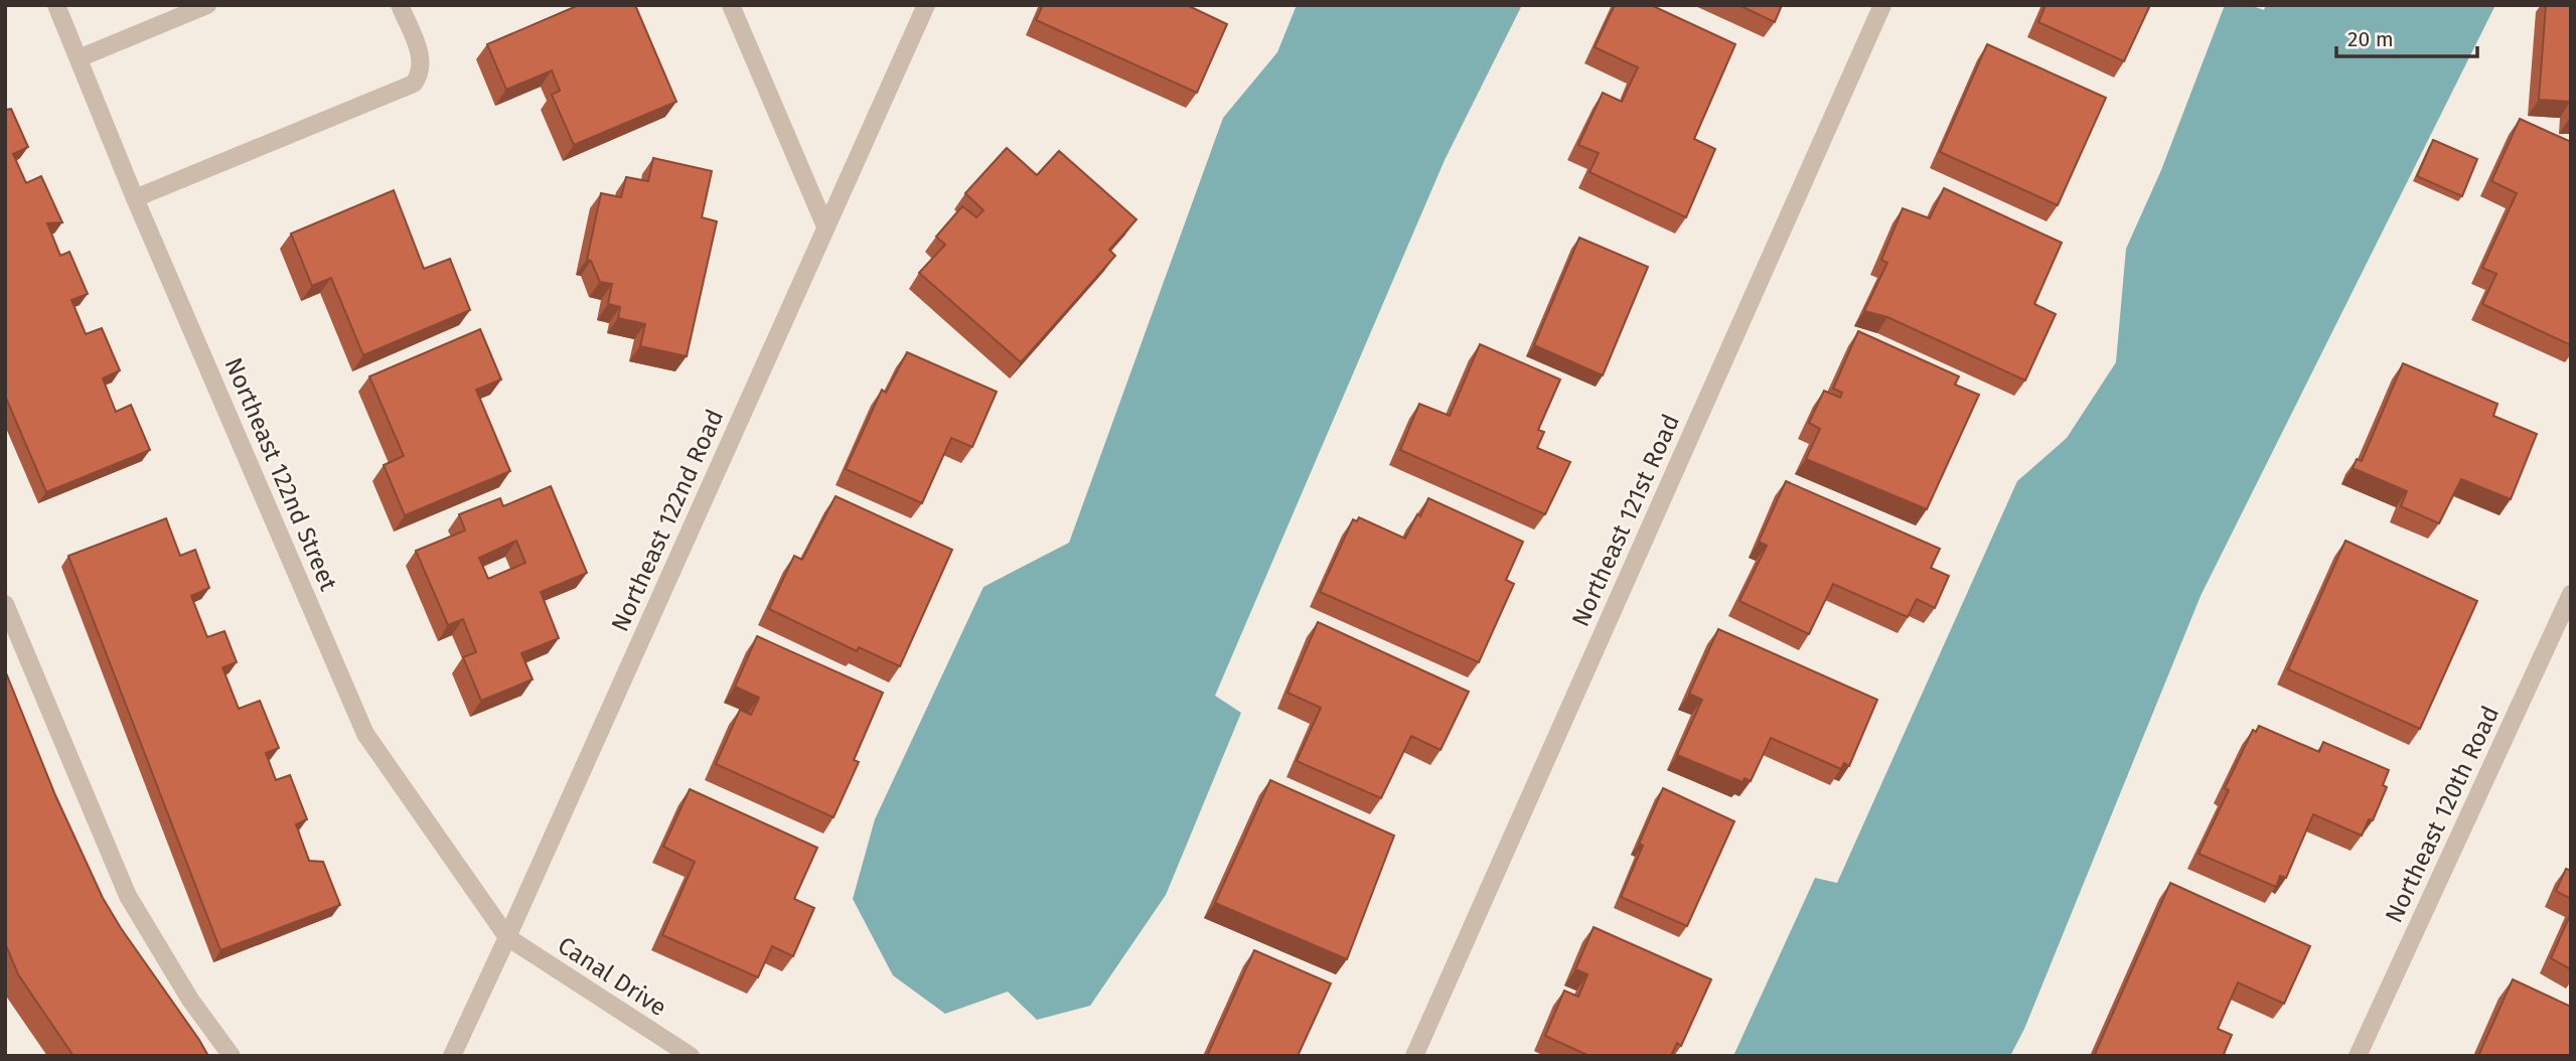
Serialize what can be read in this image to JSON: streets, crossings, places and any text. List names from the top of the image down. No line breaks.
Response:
{"streets":{"street":["Northeast 122nd Street","Northeast 122nd Road","Northeast 121st Road","Northeast 120th Road","Canal Drive"]},"crossings":[["Northeast 122nd Street","Northeast 122nd Road"],["Northeast 122nd Street","Canal Drive"],["Northeast 122nd Road","Canal Drive"]],"scale_bar":"20 m"}
